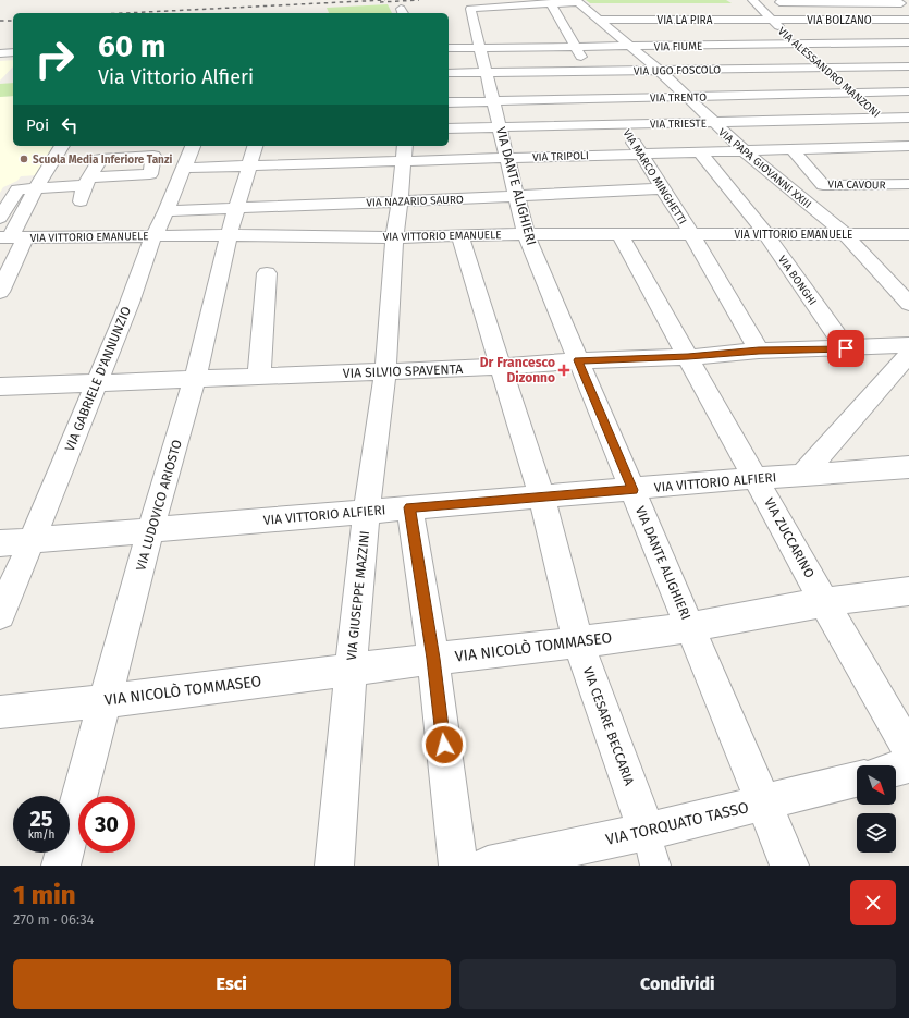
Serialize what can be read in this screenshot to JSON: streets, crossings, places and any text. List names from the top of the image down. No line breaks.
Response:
{"streets":{"street":["VIA LA PIRA","VIA BOLZANO","VIA FIUME","VIA UGO FOSCOLO","VIA ALESSANDRO MANZONI","VIA TRENTO","VIA TRIESTE","VIA TRIPOLI","VIA PAPA GIOVANNI XXIII","VIA MARCO MINGHETTI","VIA CAVOUR","VIA DANTE ALIGHIERI","VIA NAZARIO SAURO","VIA VITTORIO EMANUELE","VIA BONGHI","VIA SILVIO SPAVENTA","VIA GABRIELE D'ANNUNZIO","VIA VITTORIO ALFIERI","VIA LUDOVICO ARIOSTO","VIA ZUCCARINO","VIA GIUSEPPE MAZZINI","VIA NICOLÒ TOMMASEO","VIA CESARE BECCARIA","VIA TORQUATO TASSO"]},"crossings":[["VIA LA PIRA","VIA BOLZANO"],["VIA LA PIRA","VIA ALESSANDRO MANZONI"],["VIA LA PIRA","VIA PAPA GIOVANNI XXIII"],["VIA BOLZANO","VIA ALESSANDRO MANZONI"],["VIA FIUME","VIA ALESSANDRO MANZONI"],["VIA FIUME","VIA PAPA GIOVANNI XXIII"],["VIA FIUME","VIA MARCO MINGHETTI"],["VIA FIUME","VIA DANTE ALIGHIERI"],["VIA UGO FOSCOLO","VIA ALESSANDRO MANZONI"],["VIA UGO FOSCOLO","VIA PAPA GIOVANNI XXIII"],["VIA UGO FOSCOLO","VIA MARCO MINGHETTI"],["VIA UGO FOSCOLO","VIA DANTE ALIGHIERI"],["VIA ALESSANDRO MANZONI","VIA TRENTO"],["VIA ALESSANDRO MANZONI","VIA TRIESTE"],["VIA ALESSANDRO MANZONI","VIA TRIPOLI"],["VIA TRENTO","VIA PAPA GIOVANNI XXIII"],["VIA TRENTO","VIA MARCO MINGHETTI"],["VIA TRENTO","VIA DANTE ALIGHIERI"],["VIA TRIESTE","VIA PAPA GIOVANNI XXIII"],["VIA TRIESTE","VIA MARCO MINGHETTI"],["VIA TRIESTE","VIA DANTE ALIGHIERI"],["VIA TRIPOLI","VIA PAPA GIOVANNI XXIII"],["VIA TRIPOLI","VIA MARCO MINGHETTI"],["VIA TRIPOLI","VIA CAVOUR"],["VIA TRIPOLI","VIA DANTE ALIGHIERI"],["VIA TRIPOLI","VIA BONGHI"],["VIA TRIPOLI","VIA GABRIELE D'ANNUNZIO"],["VIA TRIPOLI","VIA LUDOVICO ARIOSTO"],["VIA TRIPOLI","VIA GIUSEPPE MAZZINI"],["VIA PAPA GIOVANNI XXIII","VIA MARCO MINGHETTI"],["VIA PAPA GIOVANNI XXIII","VIA DANTE ALIGHIERI"],["VIA PAPA GIOVANNI XXIII","VIA VITTORIO EMANUELE"],["VIA MARCO MINGHETTI","VIA DANTE ALIGHIERI"],["VIA MARCO MINGHETTI","VIA NAZARIO SAURO"],["VIA MARCO MINGHETTI","VIA VITTORIO EMANUELE"],["VIA MARCO MINGHETTI","VIA SILVIO SPAVENTA"],["VIA DANTE ALIGHIERI","VIA NAZARIO SAURO"],["VIA DANTE ALIGHIERI","VIA VITTORIO EMANUELE"],["VIA DANTE ALIGHIERI","VIA SILVIO SPAVENTA"],["VIA DANTE ALIGHIERI","VIA VITTORIO ALFIERI"],["VIA DANTE ALIGHIERI","VIA NICOLÒ TOMMASEO"],["VIA DANTE ALIGHIERI","VIA TORQUATO TASSO"],["VIA NAZARIO SAURO","VIA GABRIELE D'ANNUNZIO"],["VIA NAZARIO SAURO","VIA LUDOVICO ARIOSTO"],["VIA NAZARIO SAURO","VIA GIUSEPPE MAZZINI"],["VIA VITTORIO EMANUELE","VIA BONGHI"],["VIA VITTORIO EMANUELE","VIA GABRIELE D'ANNUNZIO"],["VIA VITTORIO EMANUELE","VIA LUDOVICO ARIOSTO"],["VIA VITTORIO EMANUELE","VIA ZUCCARINO"],["VIA VITTORIO EMANUELE","VIA GIUSEPPE MAZZINI"],["VIA VITTORIO EMANUELE","VIA CESARE BECCARIA"],["VIA BONGHI","VIA SILVIO SPAVENTA"],["VIA SILVIO SPAVENTA","VIA GABRIELE D'ANNUNZIO"],["VIA SILVIO SPAVENTA","VIA LUDOVICO ARIOSTO"],["VIA SILVIO SPAVENTA","VIA ZUCCARINO"],["VIA SILVIO SPAVENTA","VIA GIUSEPPE MAZZINI"],["VIA SILVIO SPAVENTA","VIA CESARE BECCARIA"],["VIA GABRIELE D'ANNUNZIO","VIA VITTORIO ALFIERI"],["VIA VITTORIO ALFIERI","VIA LUDOVICO ARIOSTO"],["VIA VITTORIO ALFIERI","VIA ZUCCARINO"],["VIA VITTORIO ALFIERI","VIA GIUSEPPE MAZZINI"],["VIA VITTORIO ALFIERI","VIA CESARE BECCARIA"],["VIA LUDOVICO ARIOSTO","VIA NICOLÒ TOMMASEO"],["VIA ZUCCARINO","VIA NICOLÒ TOMMASEO"],["VIA GIUSEPPE MAZZINI","VIA NICOLÒ TOMMASEO"],["VIA NICOLÒ TOMMASEO","VIA CESARE BECCARIA"],["VIA CESARE BECCARIA","VIA TORQUATO TASSO"]],"places":{"other":["Scuola Media Inferiore Tanzi"],"health":["Dr Francesco Dizonno"]},"north":"bottom right","page":{"turn":["60 m","Via Vittorio Alfieri"],"then":"Poi","speed":"25 km/h","limit":"30","heading":["1 min","270 m · 06:34"],"buttons":["Esci","Condividi"]}}
